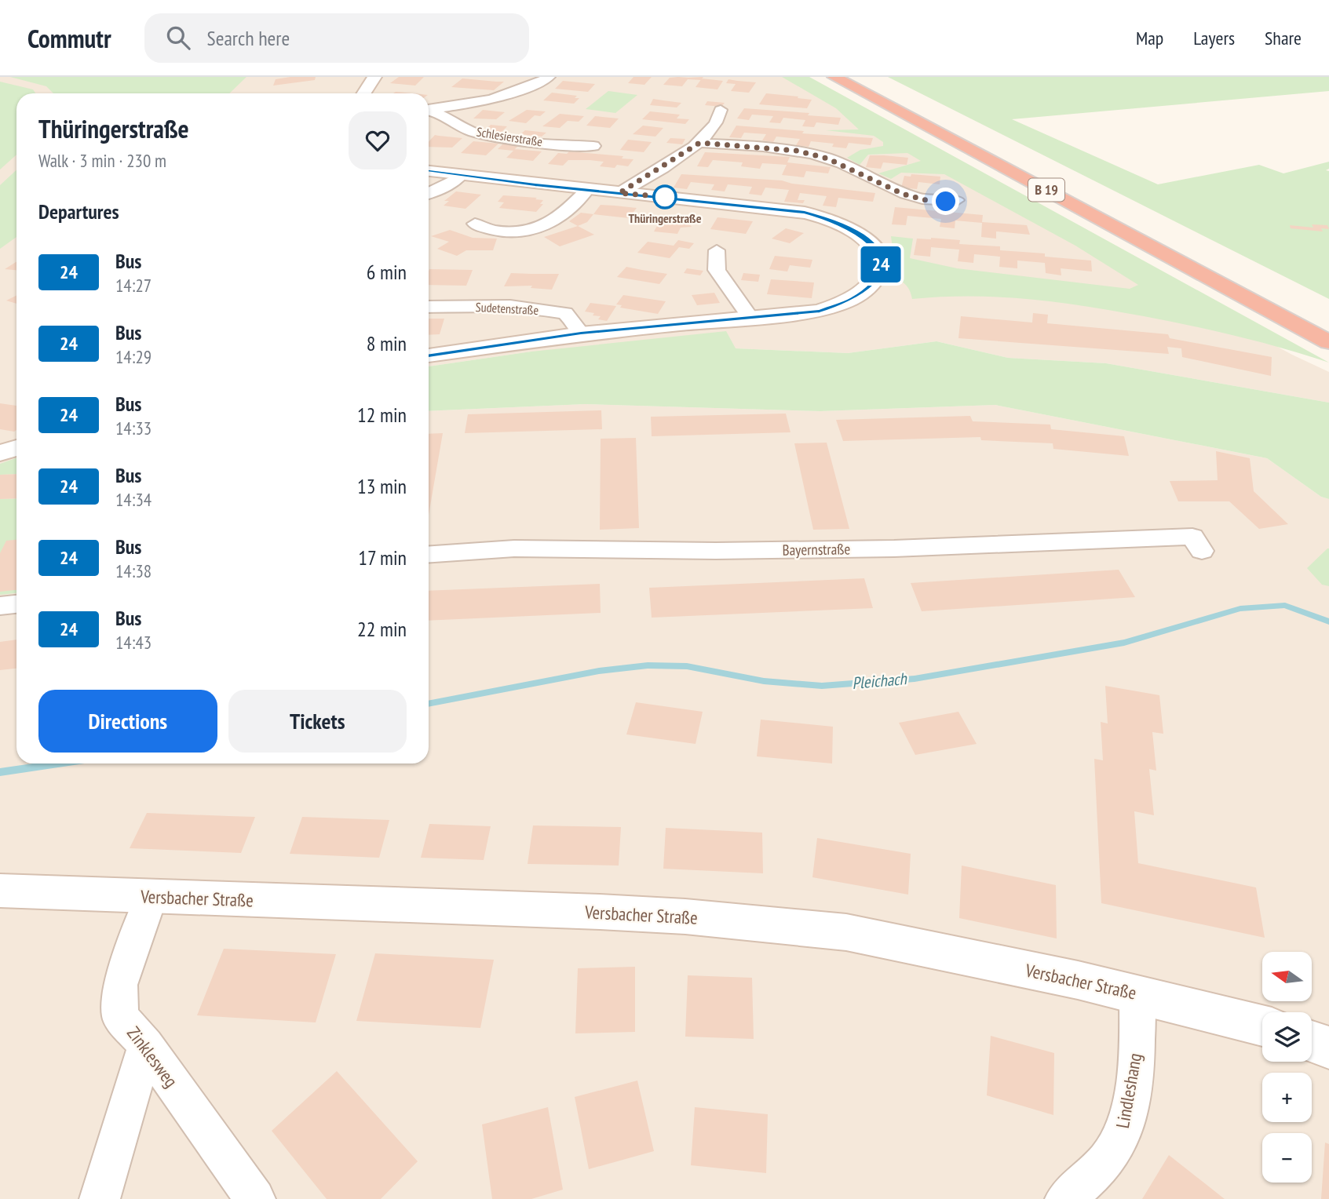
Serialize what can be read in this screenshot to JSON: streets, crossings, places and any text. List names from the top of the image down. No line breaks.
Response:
{"streets":{"highway":["B 19"],"street":["Schlesierstraße","Sudetenstraße","Bayernstraße","Versbacher Straße","Zinklesweg","Lindleshang"]},"crossings":[["Versbacher Straße","Zinklesweg"],["Versbacher Straße","Lindleshang"]],"water":["Pleichach"],"places":["Thüringerstraße"],"lines":["bus line 24"],"north":"left","page":{"header":"Commutr","search":"Search here","nav":["Map","Layers","Share"],"on_map":"24","heading":[["Thüringerstraße","Walk · 3 min · 230 m"],"Departures"],"list":[{"mark":"24","name":"Bus","note":"14:27","value":"6 min"},{"mark":"24","name":"Bus","note":"14:29","value":"8 min"},{"mark":"24","name":"Bus","note":"14:33","value":"12 min"},{"mark":"24","name":"Bus","note":"14:34","value":"13 min"},{"mark":"24","name":"Bus","note":"14:38","value":"17 min"},{"mark":"24","name":"Bus","note":"14:43","value":"22 min"}],"buttons":["Directions","Tickets"],"map_buttons":["+","−"]}}
